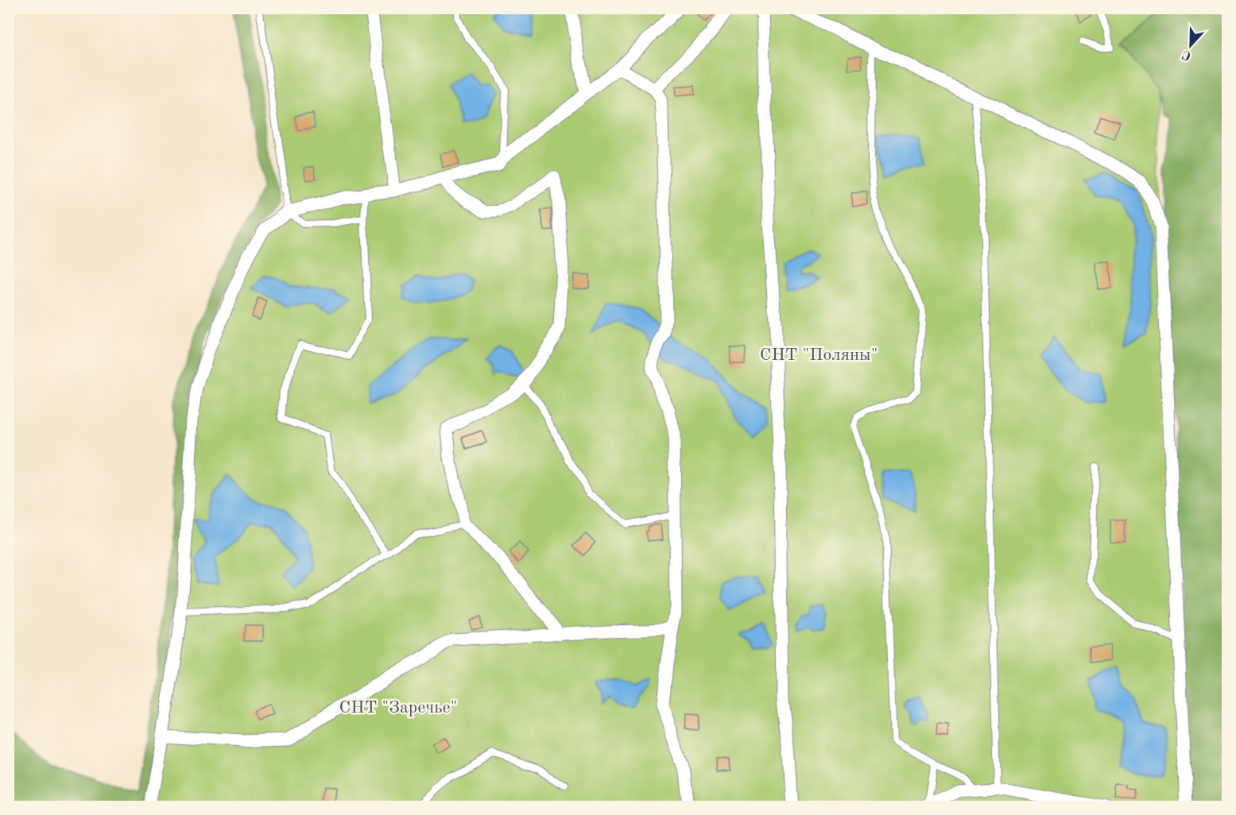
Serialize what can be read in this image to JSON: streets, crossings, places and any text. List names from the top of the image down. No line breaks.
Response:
{"parks":["СНТ \"Поляны\"","СНТ \"Заречье\""],"north":"bottom"}
